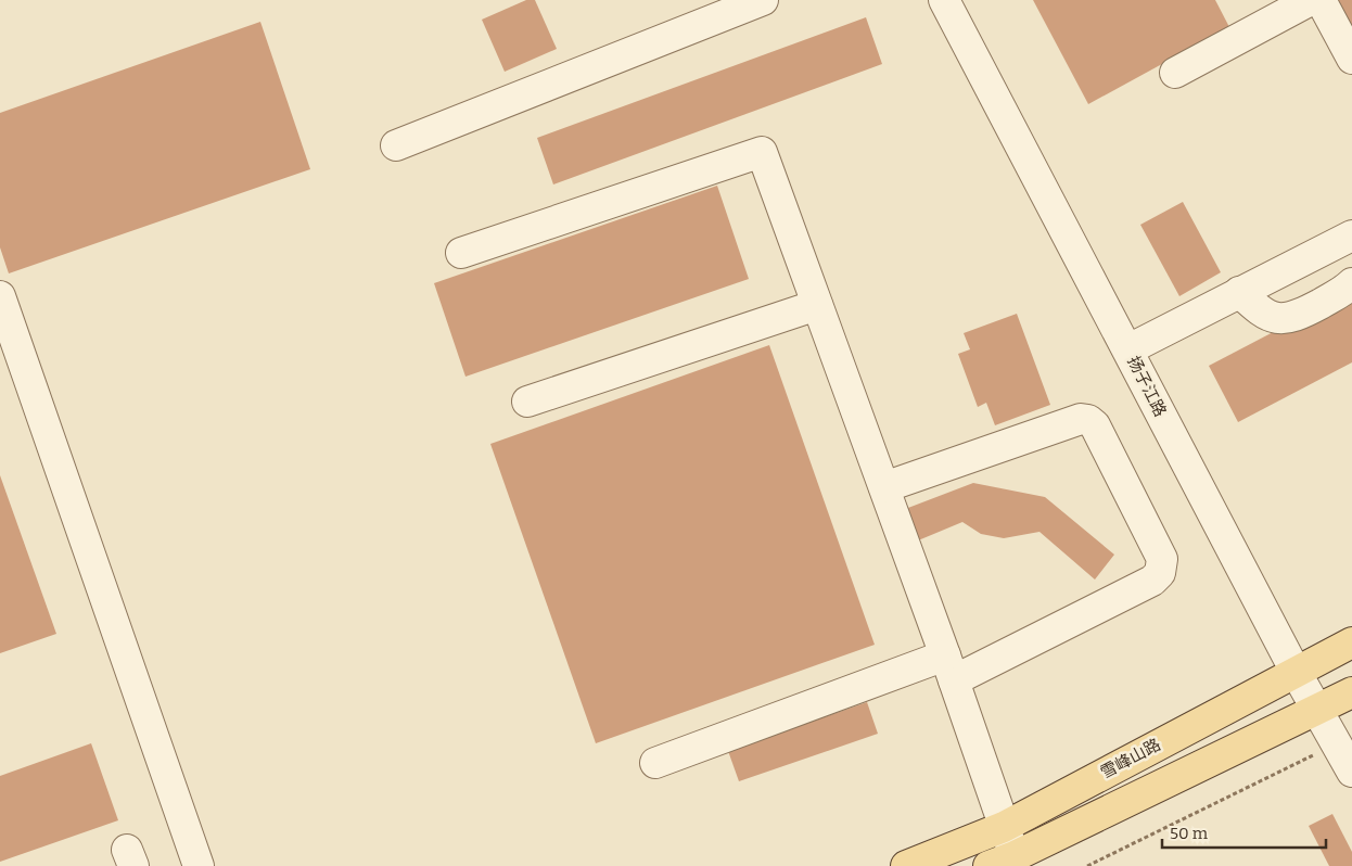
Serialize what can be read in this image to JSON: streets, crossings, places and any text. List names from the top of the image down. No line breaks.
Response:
{"streets":{"main road":["雪峰山路"],"street":["扬子江路"]},"crossings":[["扬子江路","雪峰山路"]],"scale_bar":"50 m"}
